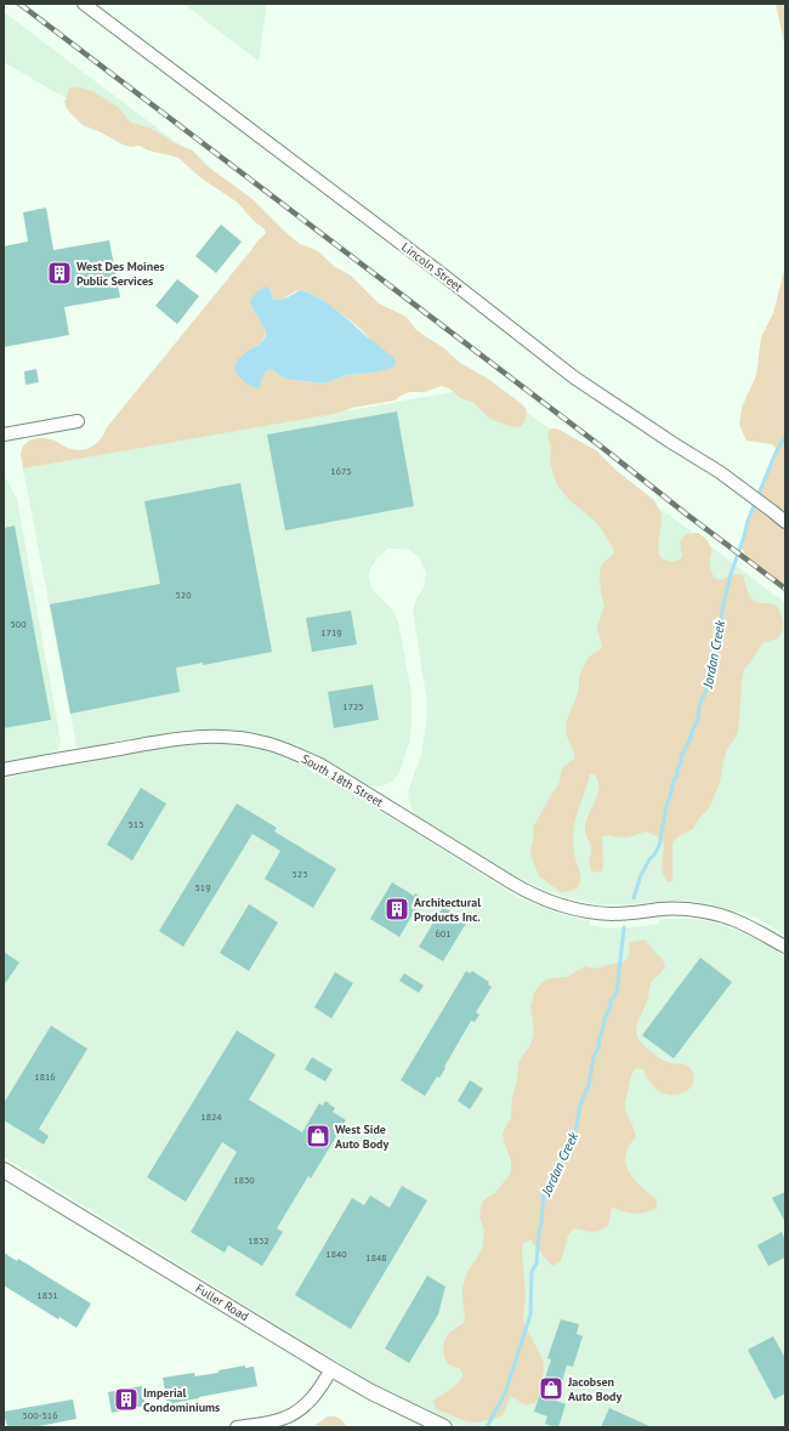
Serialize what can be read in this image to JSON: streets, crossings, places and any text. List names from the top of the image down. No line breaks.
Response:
{"streets":{"street":["Lincoln Street","South 18th Street","Fuller Road"]},"water":["Jordan Creek"],"places":{"building":["West Des Moines Public Services","Architectural Products Inc.","Imperial Condominiums"],"shop":["West Side Auto Body","Jacobsen Auto Body"]},"house_numbers":["1675","520","500","1719","1725","515","523","519","601","1816","1824","1830","1832","1840","1848","1831","500-516"]}
